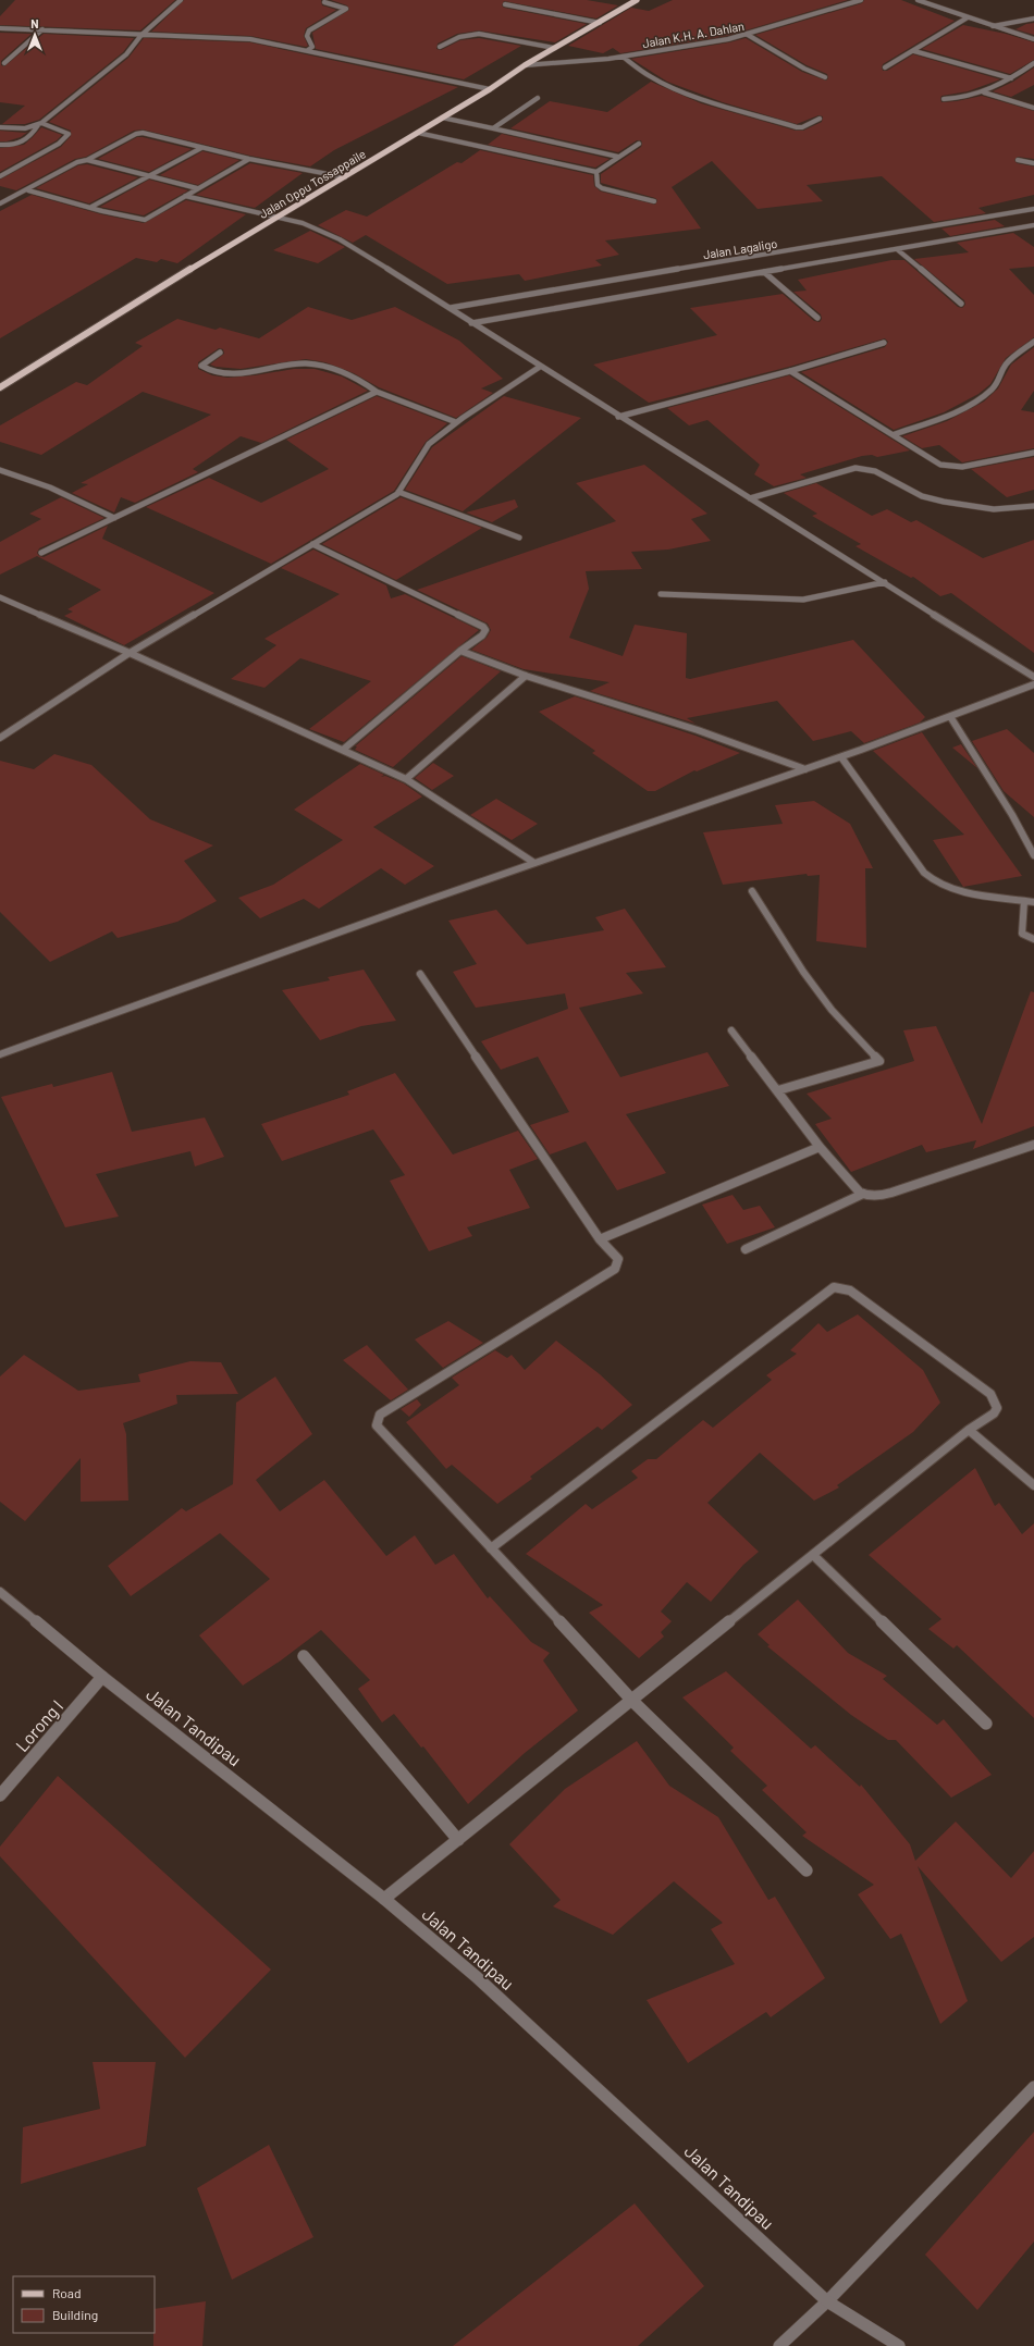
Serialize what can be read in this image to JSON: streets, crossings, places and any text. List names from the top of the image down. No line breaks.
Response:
{"streets":{"main road":["Jalan Oppu Tossappaile"],"street":["Jalan K.H. A. Dahlan","Jalan Lagaligo","Lorong I","Jalan Tandipau"]},"crossings":[["Jalan K.H. A. Dahlan","Jalan Oppu Tossappaile"],["Lorong I","Jalan Tandipau"]],"legend":["Road","Building"],"north":"top"}
